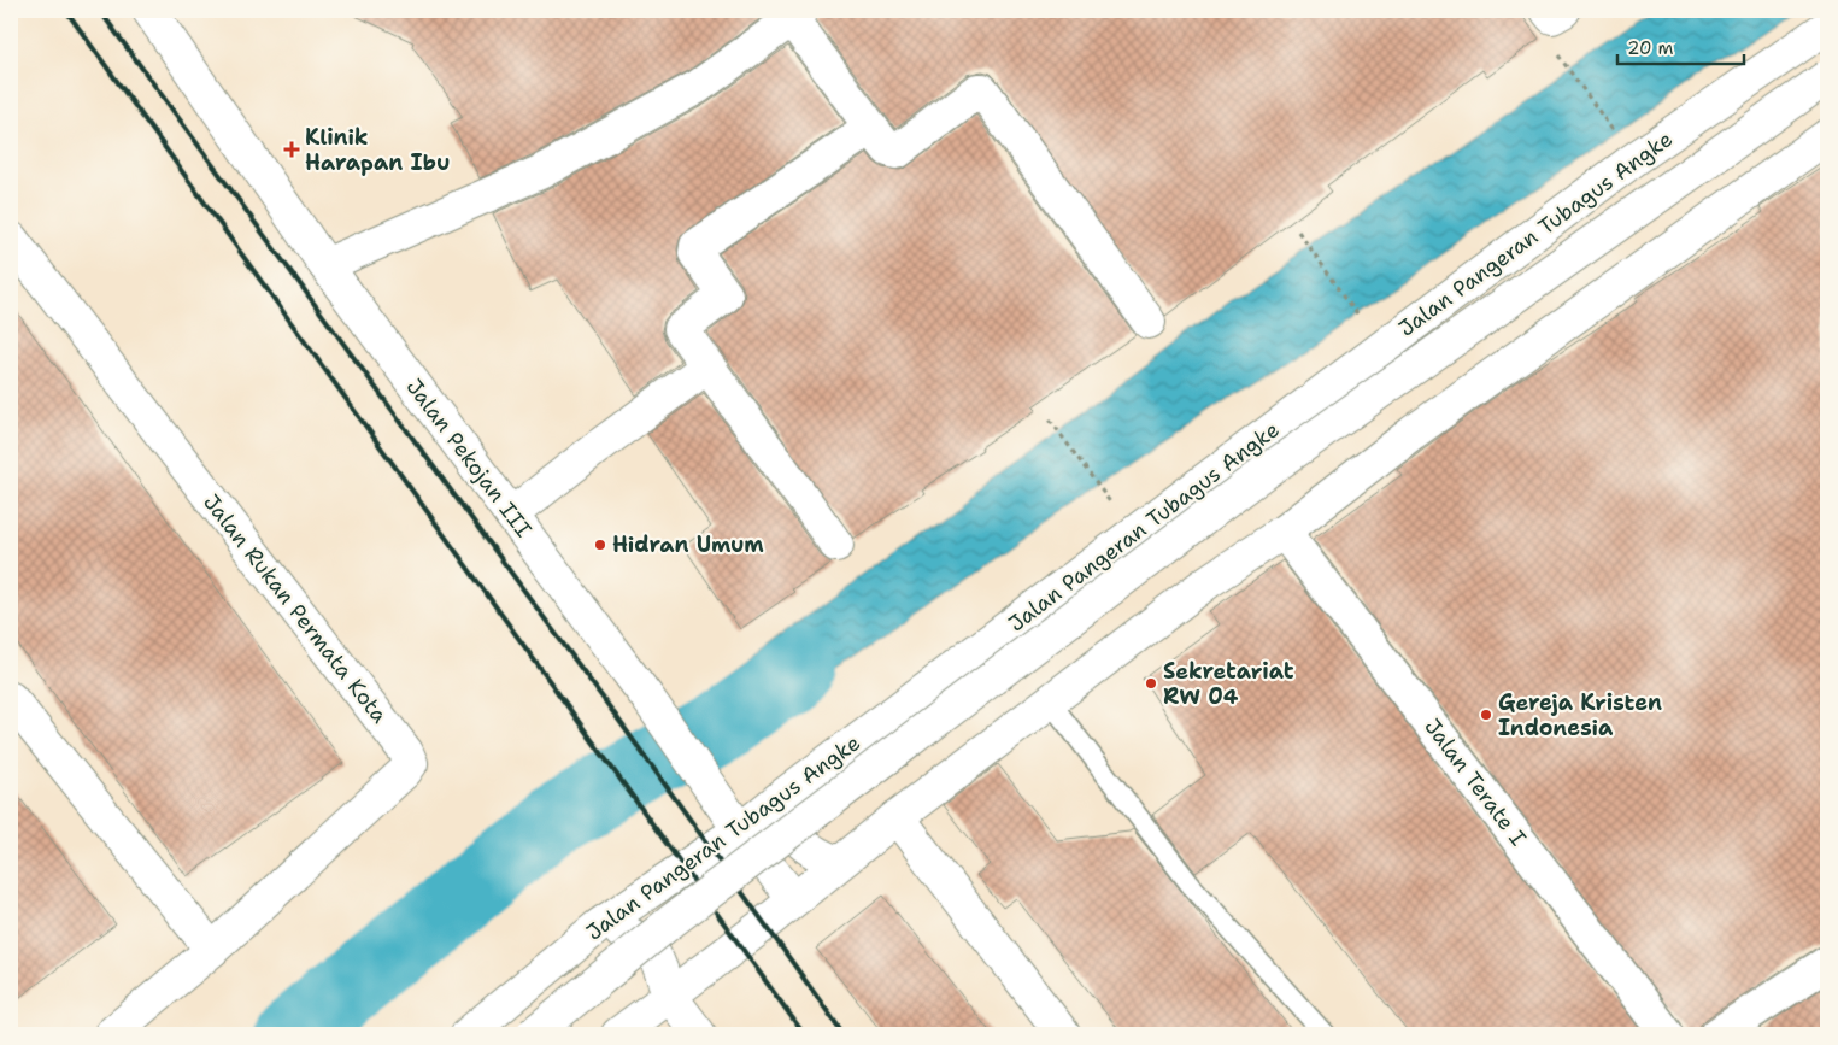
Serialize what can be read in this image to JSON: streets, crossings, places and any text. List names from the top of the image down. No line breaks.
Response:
{"streets":{"street":["Jalan Pangeran Tubagus Angke","Jalan Pekojan III","Jalan Rukan Permata Kota","Jalan Terate I"]},"crossings":[["Jalan Pangeran Tubagus Angke","Jalan Pekojan III"]],"places":{"health":["Klinik Harapan Ibu"],"other":["Hidran Umum","Sekretariat RW 04","Gereja Kristen Indonesia"]},"scale_bar":"20 m"}
